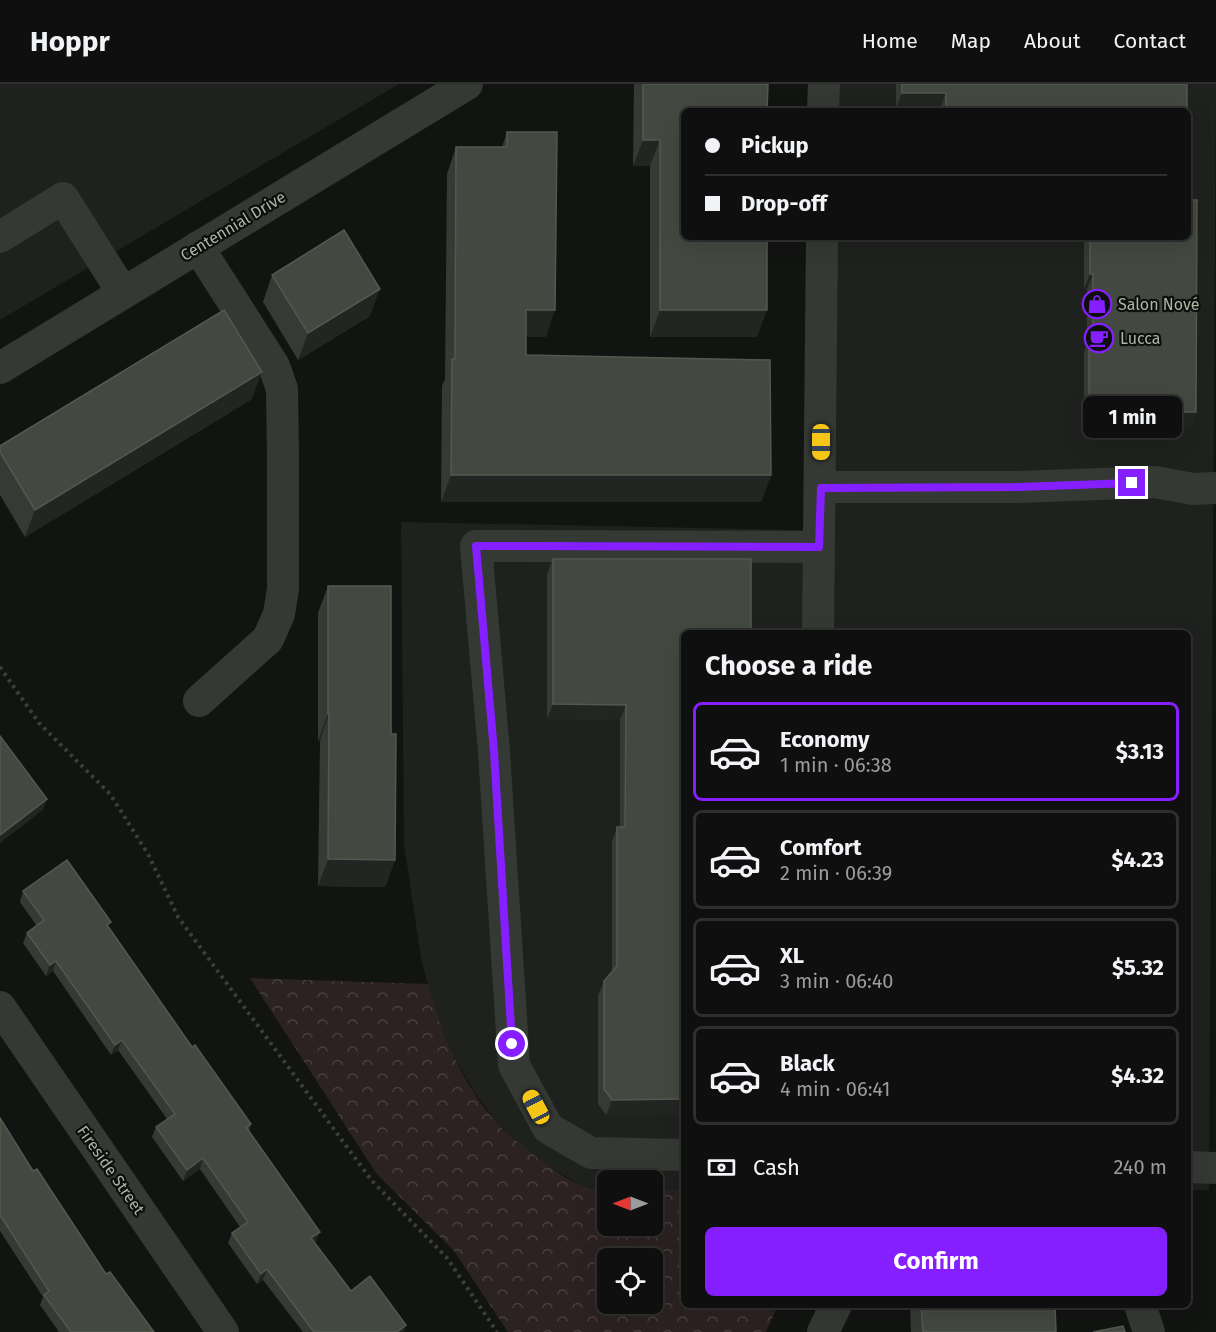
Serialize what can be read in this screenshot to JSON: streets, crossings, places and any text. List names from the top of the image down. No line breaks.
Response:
{"streets":{"street":["Centennial Drive","Fireside Street"]},"places":{"shop":["Salon Nové"],"cafe":["Lucca"]},"north":"left","page":{"header":"Hoppr","nav":["Home","Map","About","Contact"],"banner":["Pickup","Drop-off"],"bubble":"1 min","heading":"Choose a ride","list":[{"name":"Economy","note":"1 min · 06:38","value":"$3.13"},{"name":"Comfort","note":"2 min · 06:39","value":"$4.23"},{"name":"XL","note":"3 min · 06:40","value":"$5.32"},{"name":"Black","note":"4 min · 06:41","value":"$4.32"}],"pay":["Cash","240 m"],"buttons":"Confirm"}}
